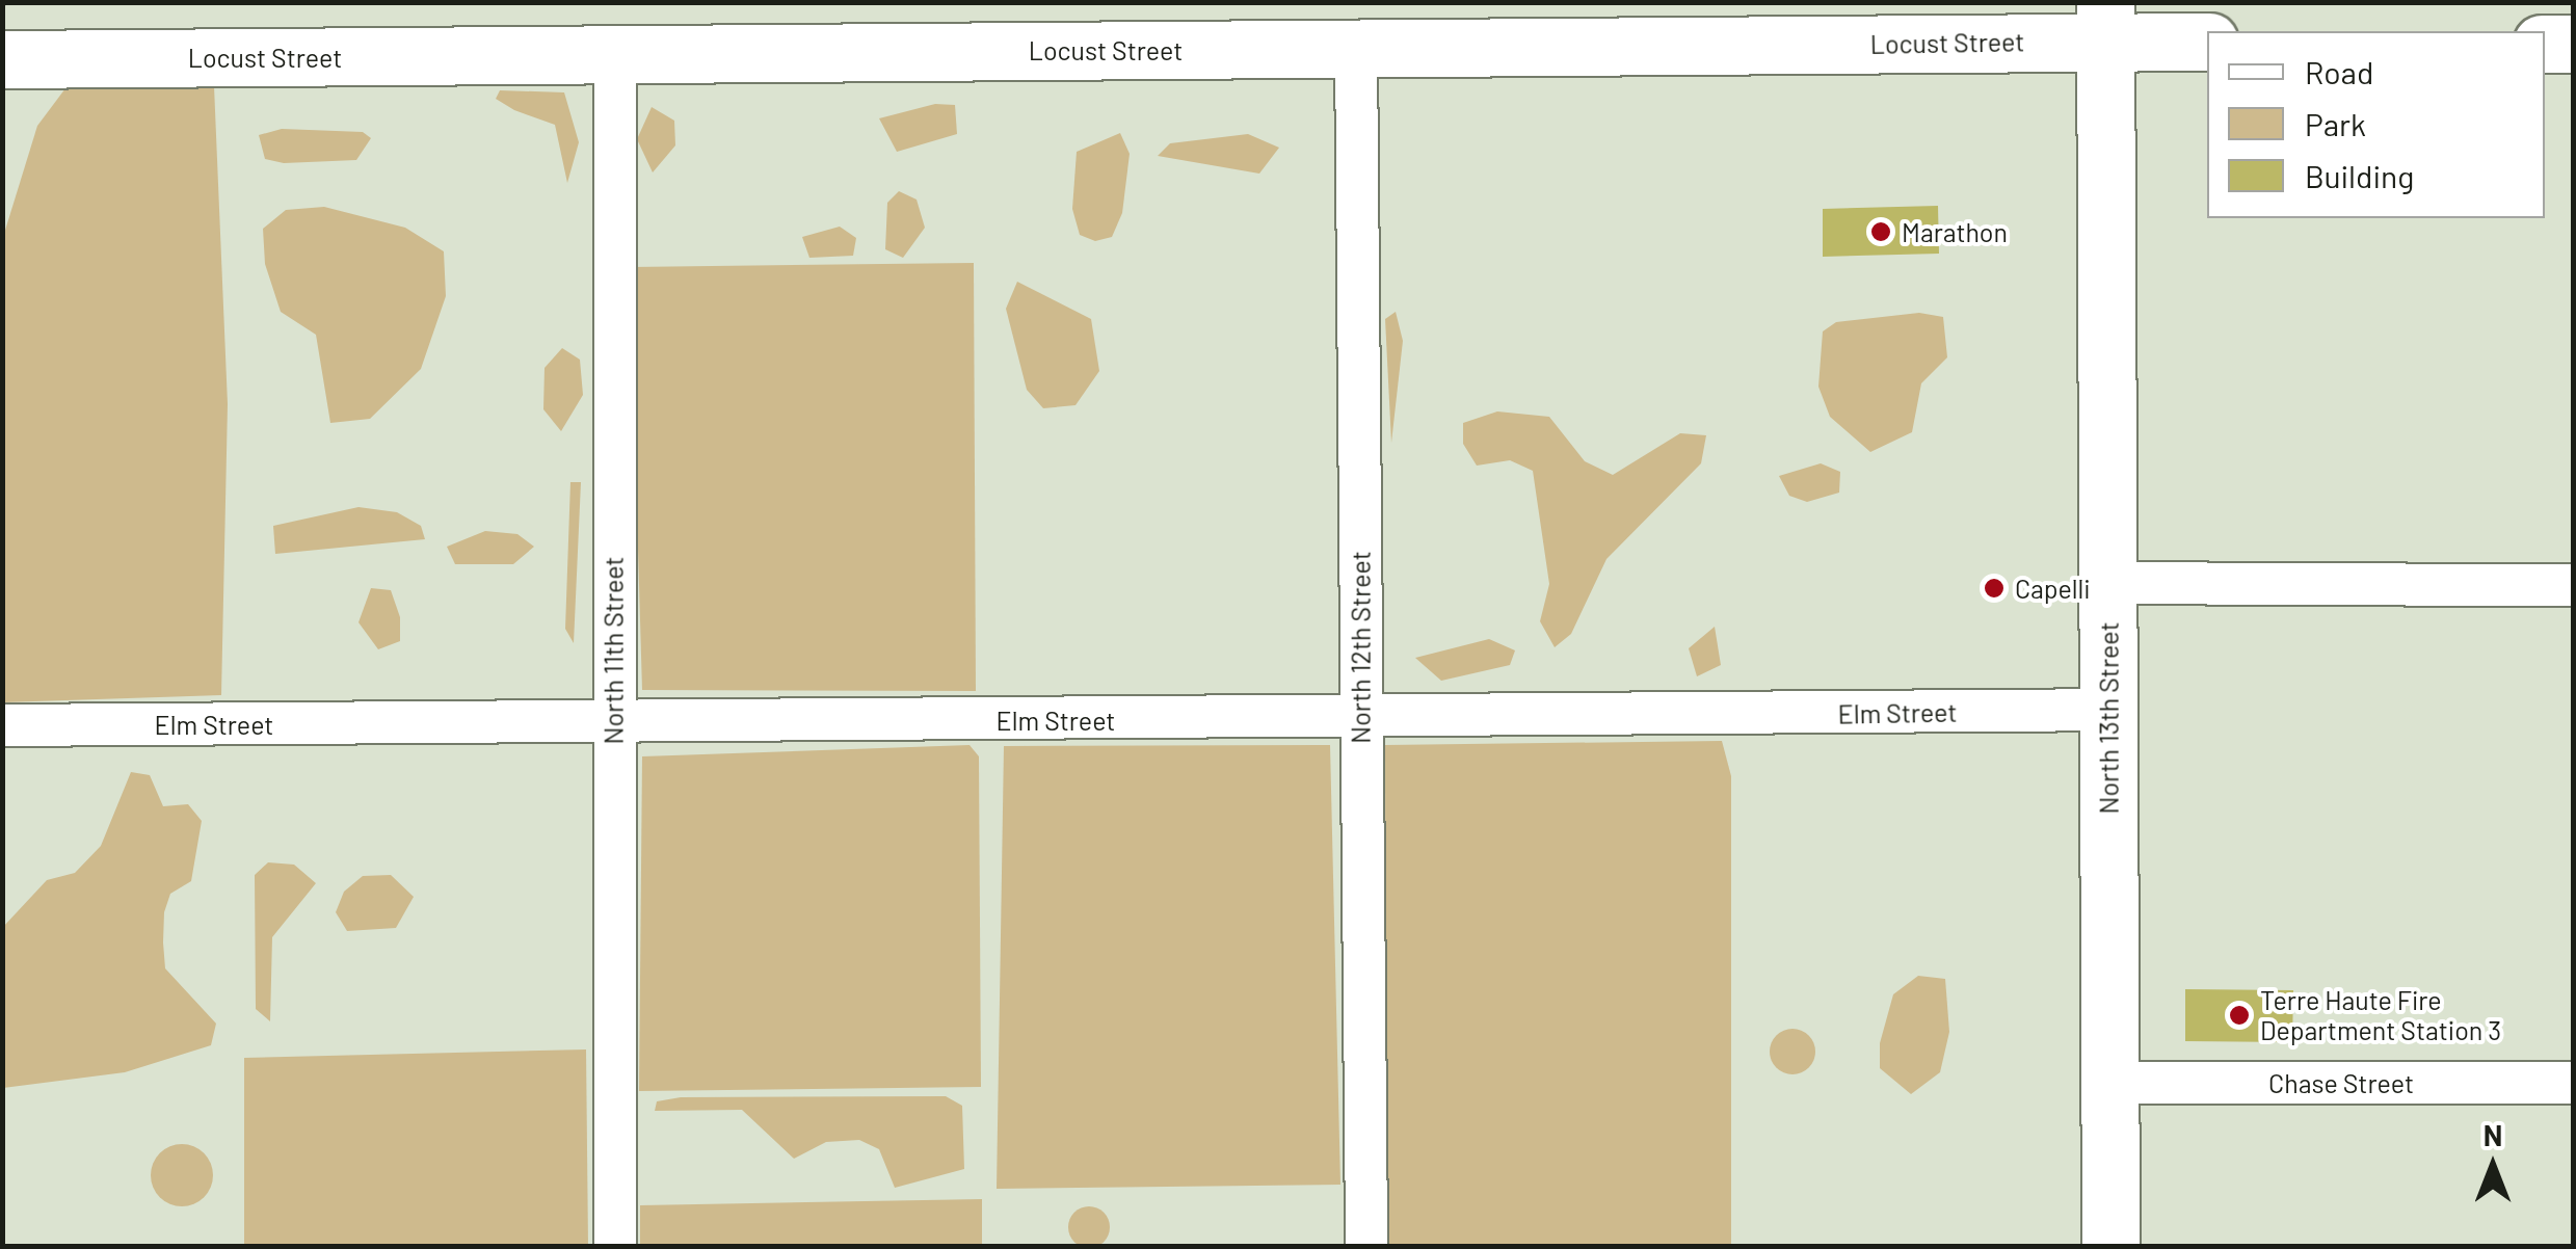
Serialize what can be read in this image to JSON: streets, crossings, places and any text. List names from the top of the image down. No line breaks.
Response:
{"streets":{"street":["Locust Street","North 12th Street","North 11th Street","Elm Street","North 13th Street","Chase Street"]},"crossings":[["Locust Street","North 12th Street"],["Locust Street","North 11th Street"],["Locust Street","North 13th Street"],["North 12th Street","Elm Street"],["North 11th Street","Elm Street"],["Elm Street","North 13th Street"],["North 13th Street","Chase Street"]],"places":["Marathon","Capelli","Terre Haute Fire Department Station 3"],"legend":["Road","Park","Building"],"north":"top"}
